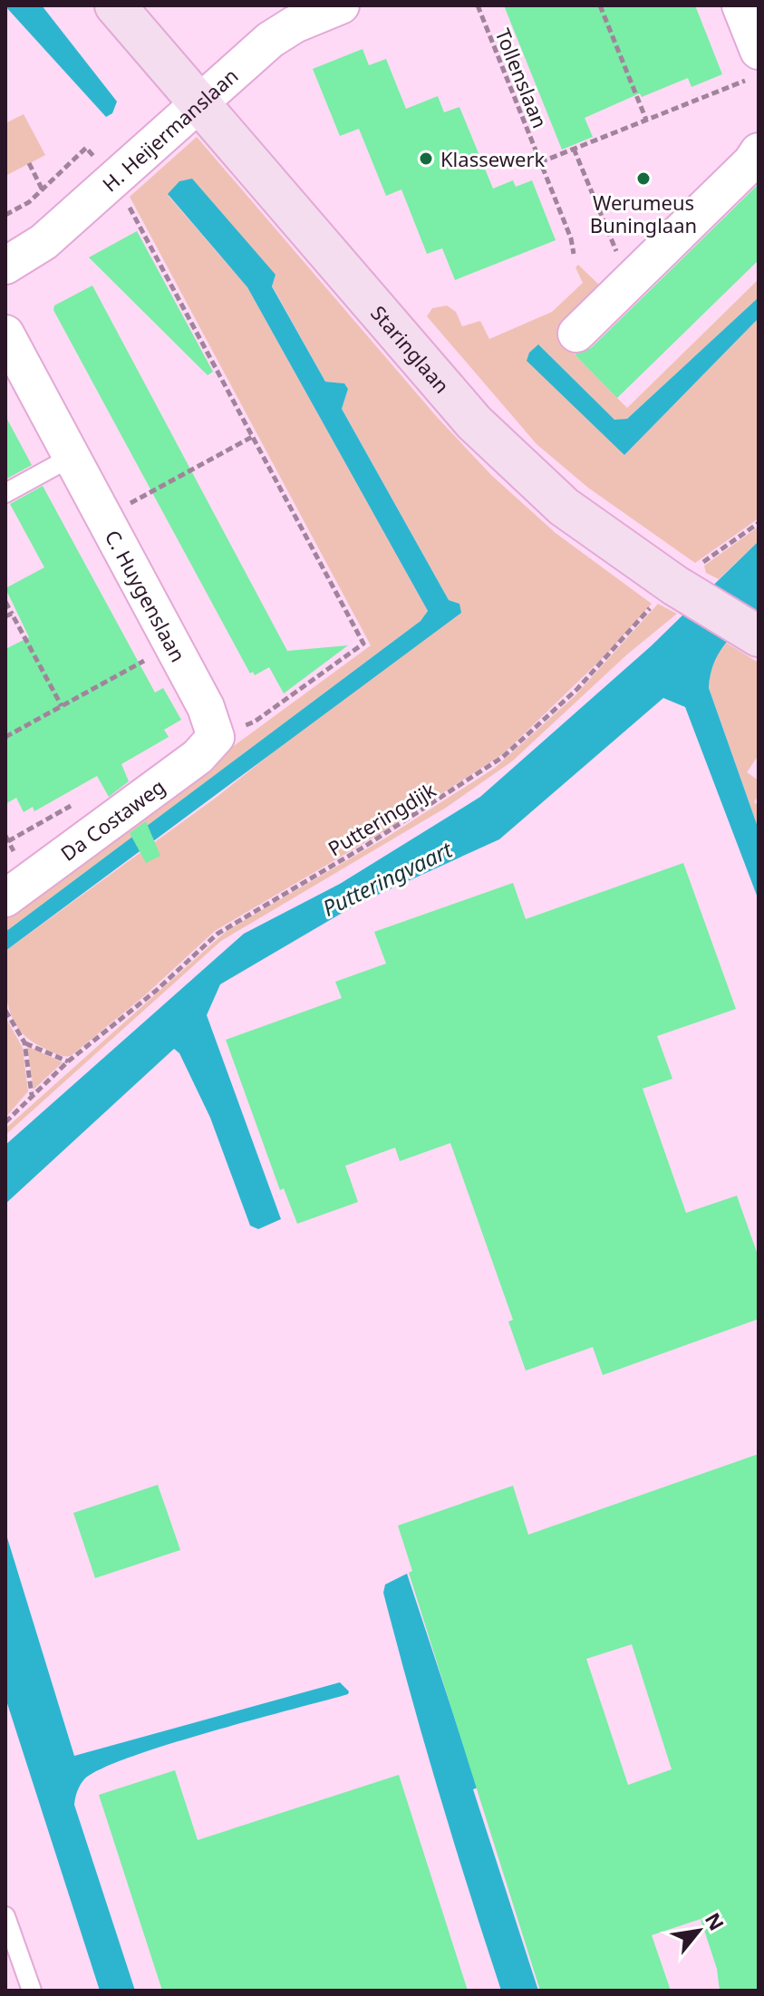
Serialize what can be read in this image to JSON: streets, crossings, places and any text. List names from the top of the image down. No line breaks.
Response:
{"streets":{"street":["H. Heijermanslaan","Staringlaan","C. Huygenslaan","Da Costaweg"],"path":["Tollenslaan","Putteringdijk"]},"crossings":[["H. Heijermanslaan","Staringlaan"],["Staringlaan","Putteringdijk"],["C. Huygenslaan","Da Costaweg"]],"water":["Putteringvaart"],"places":["Klassewerk","Werumeus Buninglaan"],"north":"top right"}
